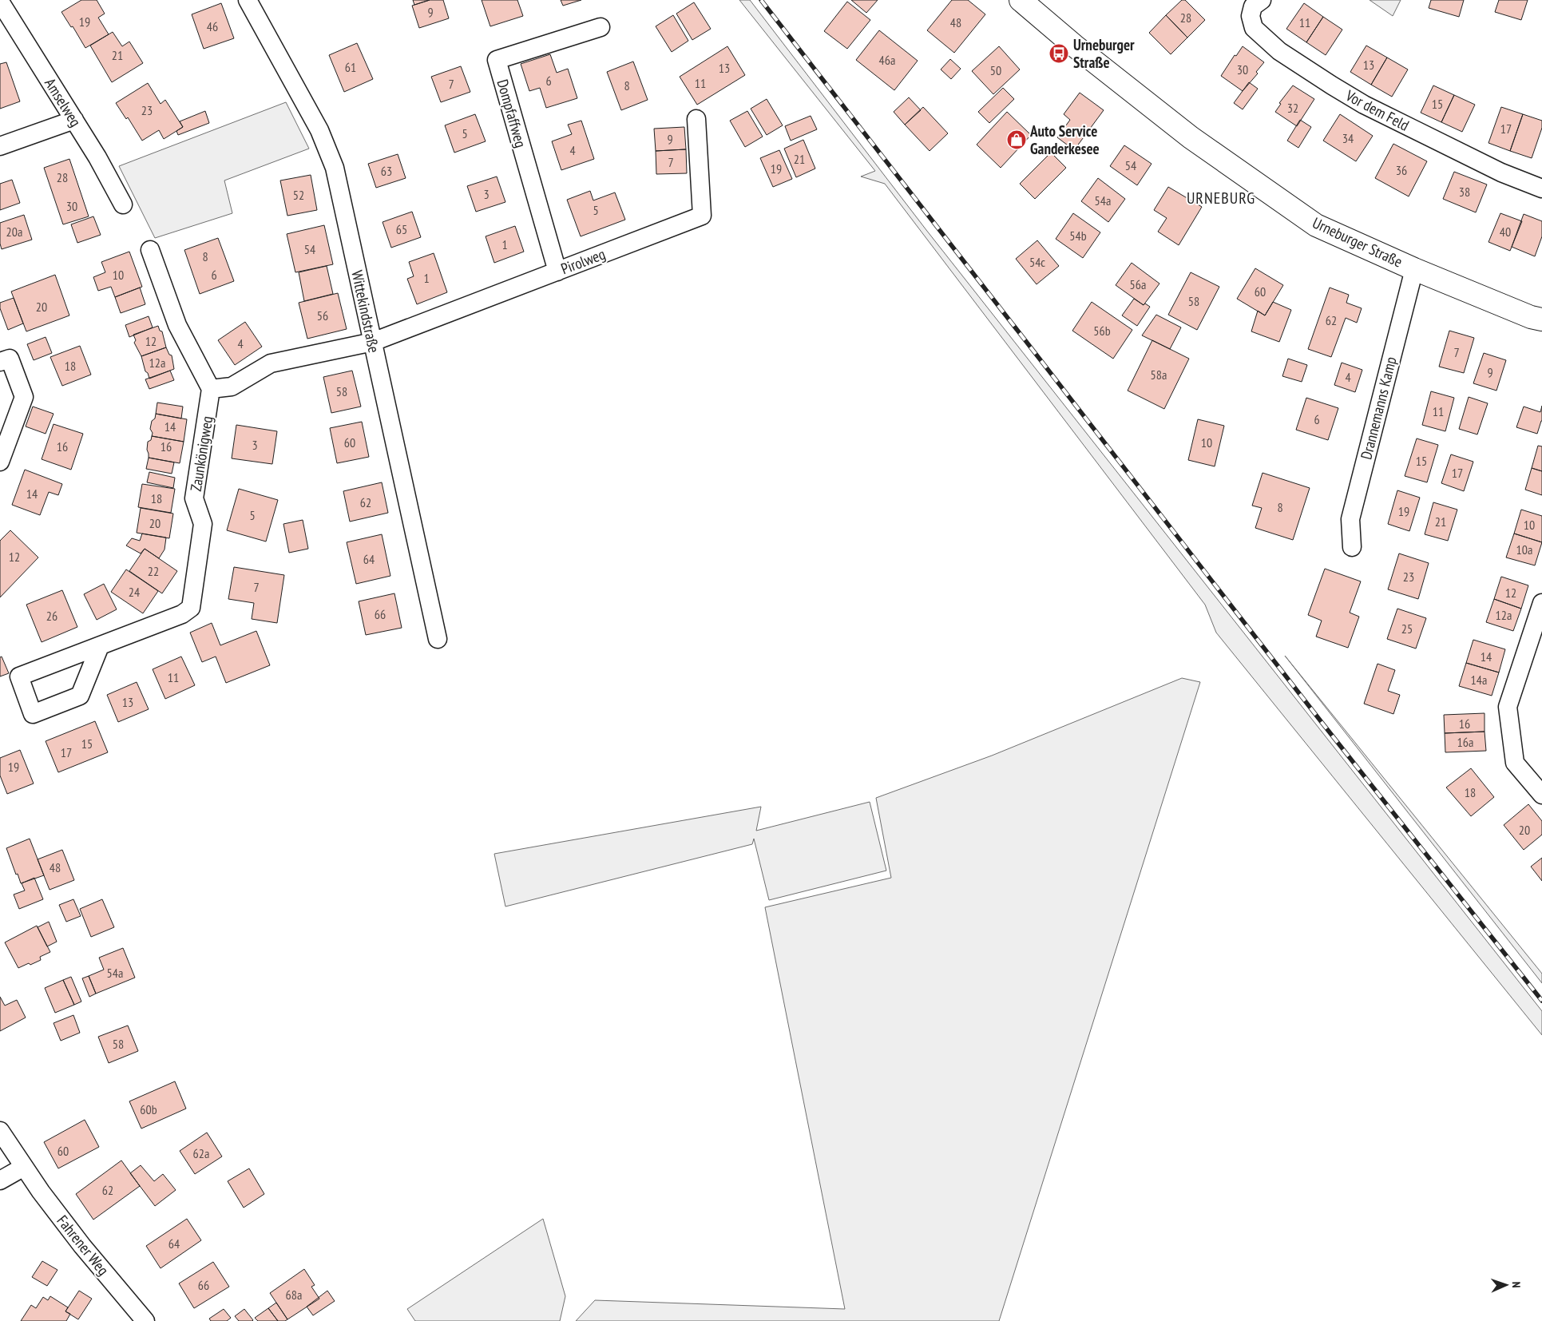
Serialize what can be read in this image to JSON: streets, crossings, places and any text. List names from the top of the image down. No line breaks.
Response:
{"streets":{"street":["Amselweg","Vor dem Feld","Dompfaffweg","Urneburger Straße","Pirolweg","Wittekindstraße","Drannemanns Kamp","Zaunkönigweg","Fahrener Weg"]},"crossings":[["Dompfaffweg","Pirolweg"],["Urneburger Straße","Drannemanns Kamp"],["Pirolweg","Wittekindstraße"]],"districts":["URNEBURG"],"places":{"bus stop":["Urneburger Straße"],"shop":["Auto Service Ganderkesee"]},"house_numbers":["9","28","19","48","11","46","21","46a","13","61","13","30","50","6","11","7","8","15","32","23","17","5","34","9","4","21","7","54","19","36","63","28","38","3","52","54a","30","5","65","20a","40","54b","1","54","8","54c","10","6","1","56a","60","58","20","56","62","56b","12","4","7","12a","18","9","58a","4","58","11","6","14","60","10","3","16","16","15","17","14","18","62","8","19","5","21","20","10","10a","12","64","22","23","7","24","12","66","12a","26","25","14","11","14a","13","16","16a","15","17","19","18","20","48","54a","58","60b","60","62a","62","64","66","68a"],"north":"right"}
